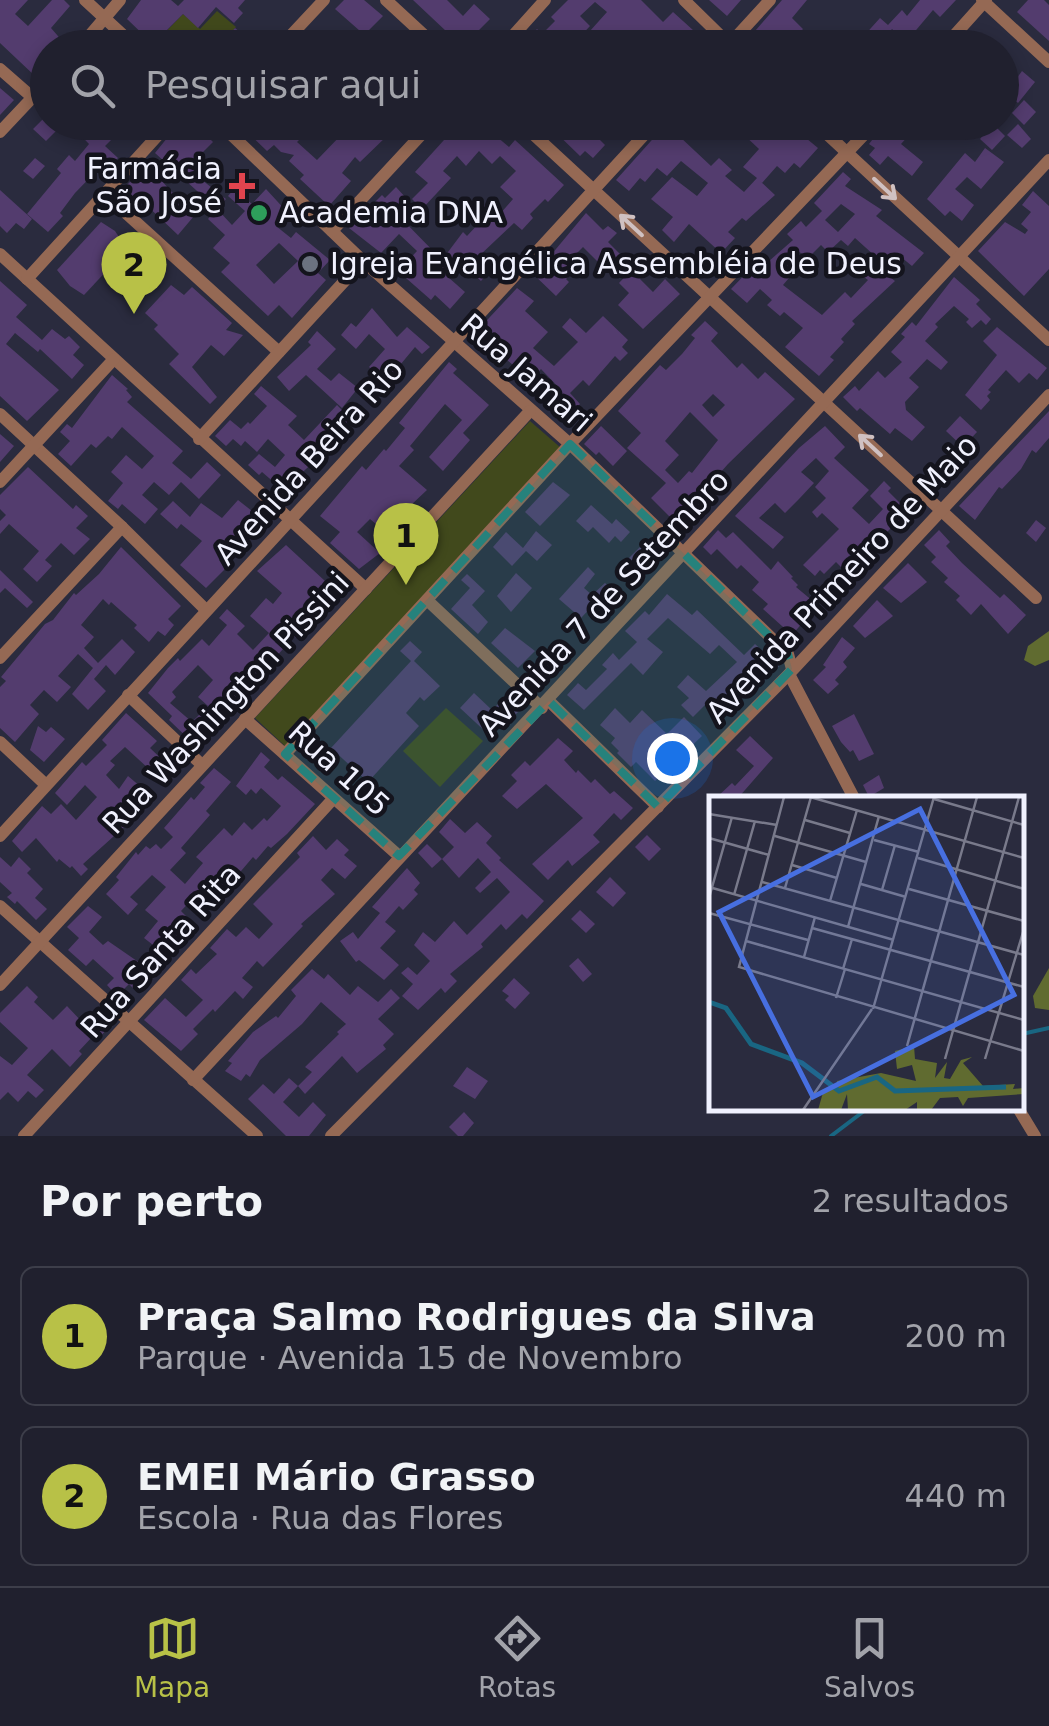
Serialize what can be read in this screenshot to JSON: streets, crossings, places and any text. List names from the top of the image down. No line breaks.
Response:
{"streets":{"street":["Rua Jamari","Avenida Beira Rio","Avenida Primeiro de Maio","Avenida 7 de Setembro","Rua Washington Pissini","Rua 105","Rua Santa Rita"]},"crossings":[["Rua Jamari","Avenida Beira Rio"],["Rua Jamari","Avenida Primeiro de Maio"],["Rua Jamari","Avenida 7 de Setembro"],["Rua Jamari","Rua Washington Pissini"],["Avenida 7 de Setembro","Rua 105"],["Rua Washington Pissini","Rua 105"],["Rua 105","Rua Santa Rita"]],"places":{"health":["Farmácia São José"],"other":["Academia DNA","Igreja Evangélica Assembléia de Deus"]},"page":{"search":"Pesquisar aqui","pins":["2","1"],"heading":["Por perto","2 resultados"],"list":[{"mark":"1","name":"Praça Salmo Rodrigues da Silva","note":"Parque · Avenida 15 de Novembro","value":"200 m"},{"mark":"2","name":"EMEI Mário Grasso","note":"Escola · Rua das Flores","value":"440 m"}],"nav":["Mapa","Rotas","Salvos"]}}
